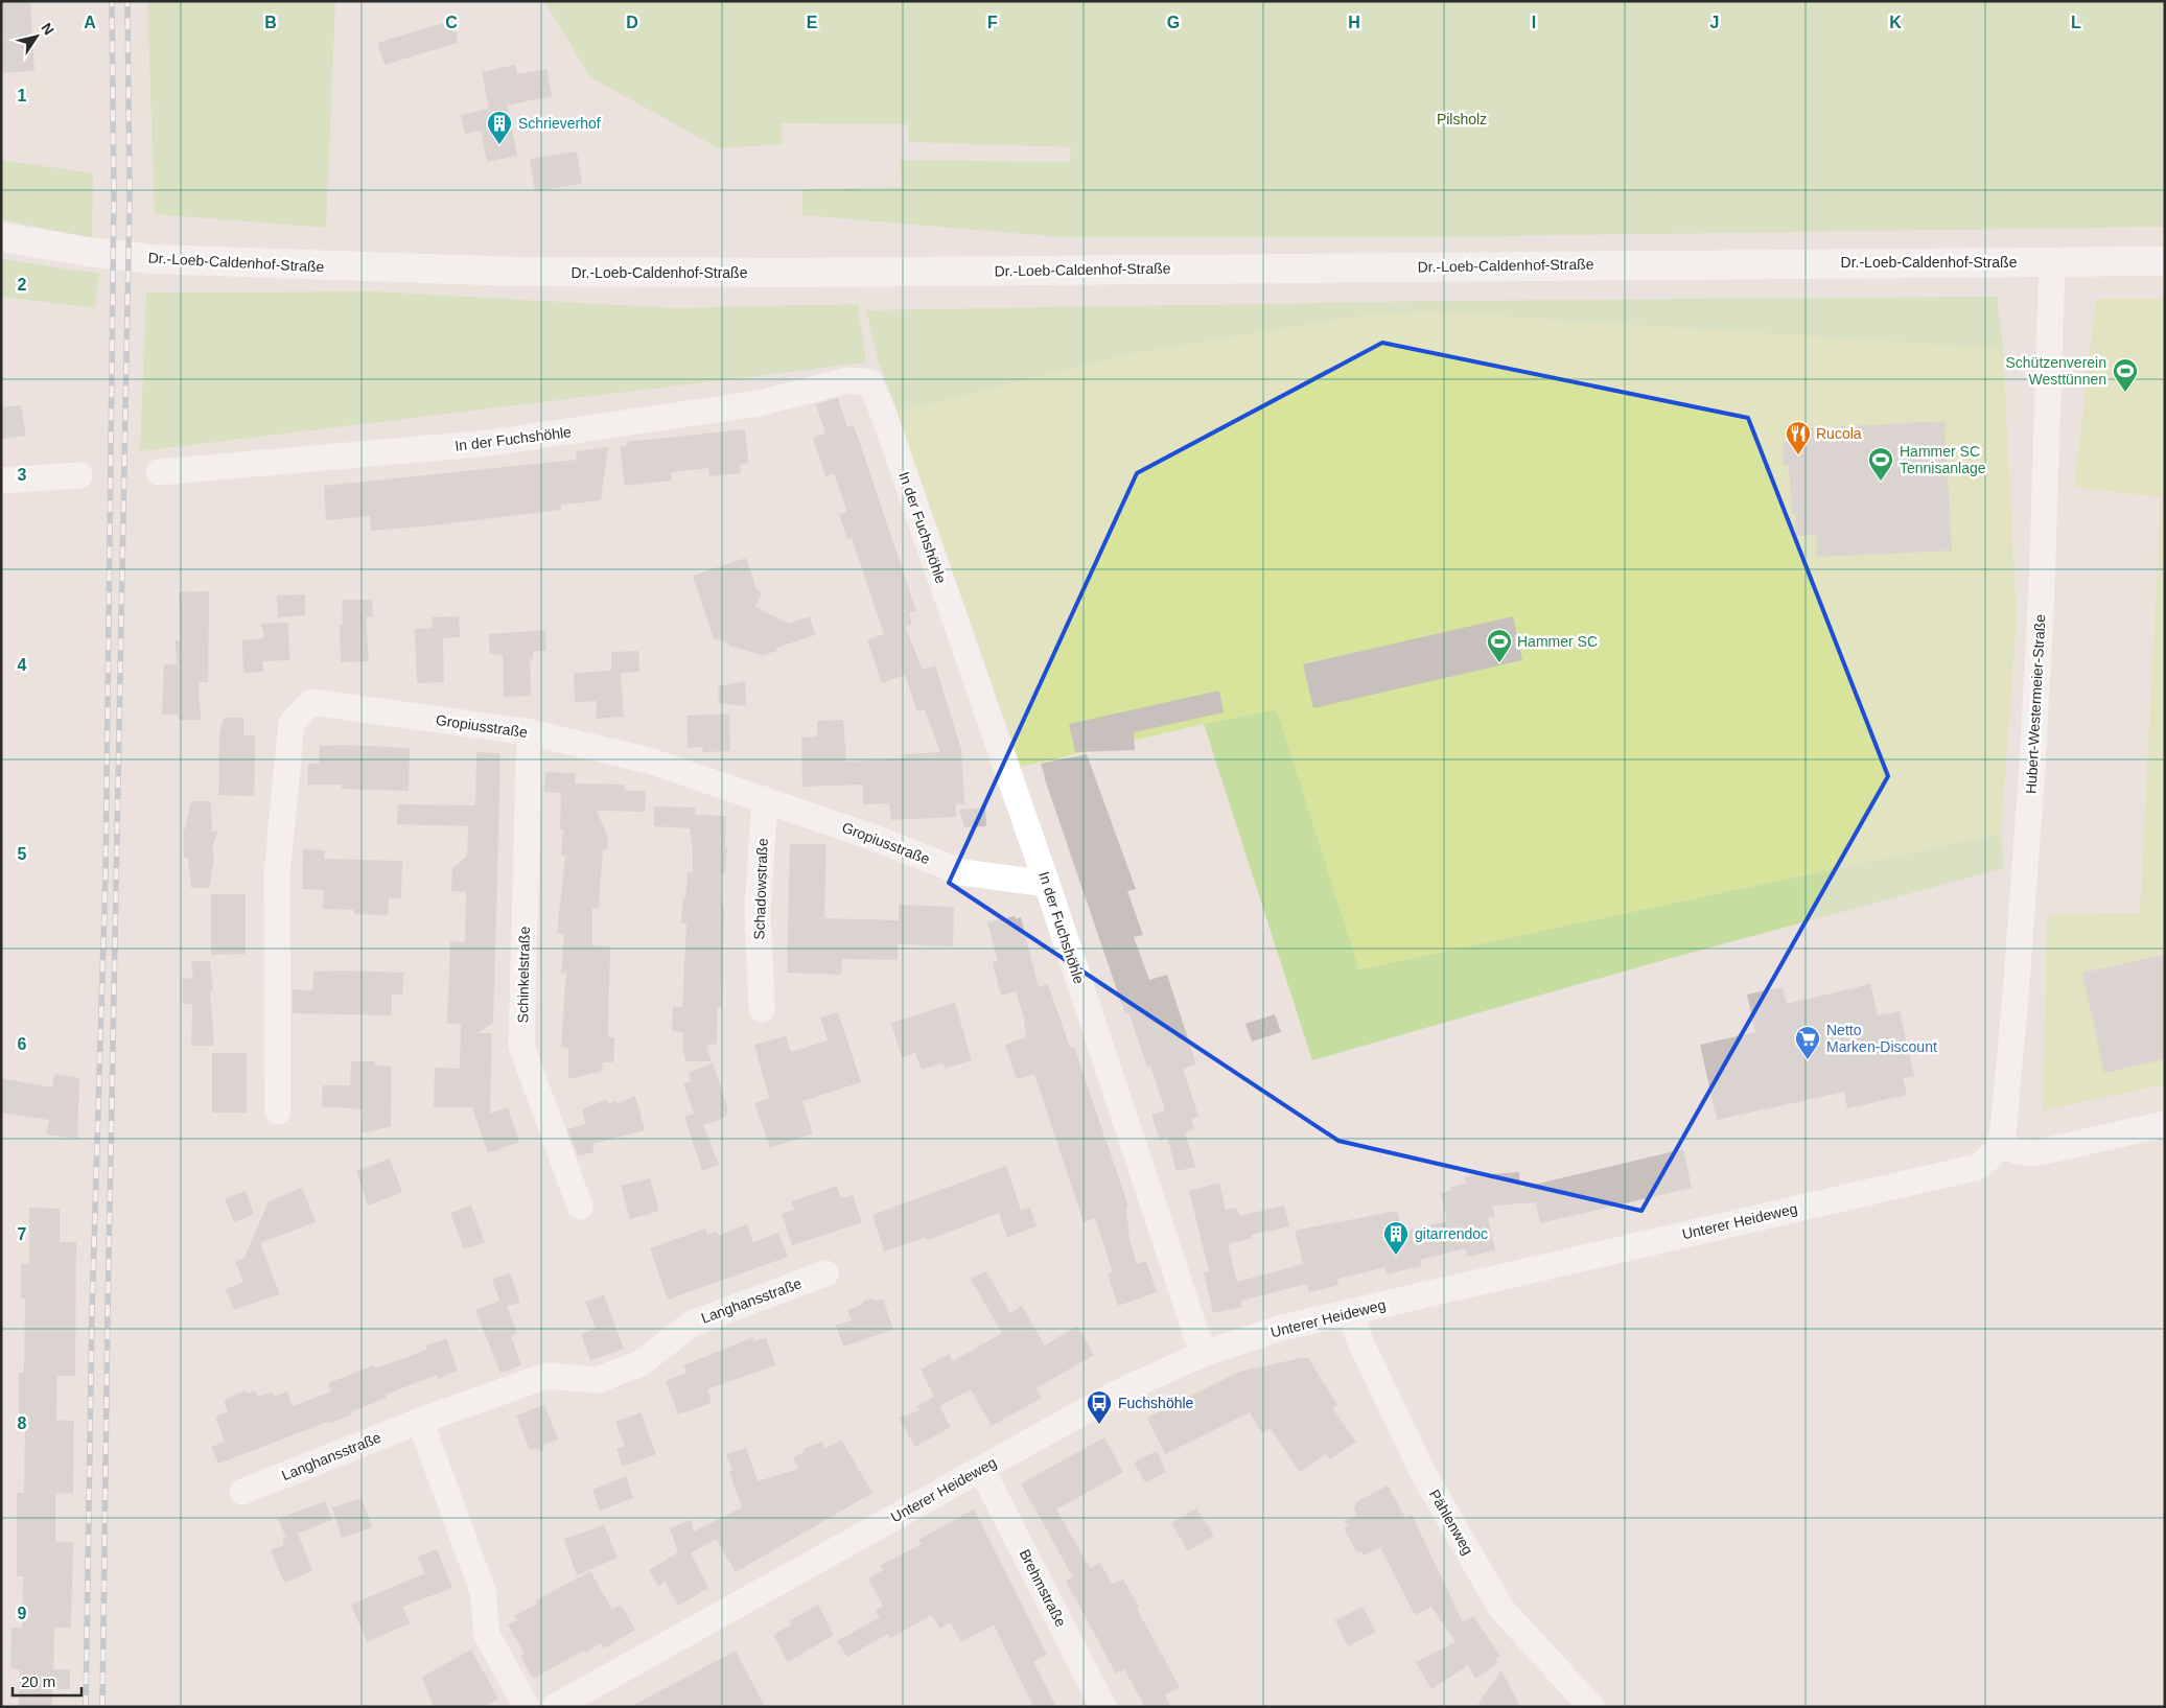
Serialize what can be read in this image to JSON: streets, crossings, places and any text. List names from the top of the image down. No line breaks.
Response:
{"streets":{"main road":["Dr.-Loeb-Caldenhof-Straße"],"street":["In der Fuchshöhle","Hubert-Westermeier-Straße","Gropiusstraße","Schadowstraße","Schinkelstraße","Unterer Heideweg","Langhansstraße","Pählenweg","Brehmstraße"]},"crossings":[["Dr.-Loeb-Caldenhof-Straße","Hubert-Westermeier-Straße"],["In der Fuchshöhle","Gropiusstraße"],["In der Fuchshöhle","Unterer Heideweg"],["Hubert-Westermeier-Straße","Unterer Heideweg"],["Gropiusstraße","Schadowstraße"],["Gropiusstraße","Schinkelstraße"],["Unterer Heideweg","Pählenweg"],["Unterer Heideweg","Brehmstraße"]],"parks":["Pilsholz"],"places":{"building":["Schrieverhof","gitarrendoc"],"sports":["Schützenverein Westtünnen","Hammer SC Tennisanlage","Hammer SC"],"restaurant":["Rucola"],"supermarket":["Netto Marken-Discount"],"bus stop":["Fuchshöhle"]},"scale_bar":"20 m","north":"top right","grid":{"columns":["A","B","C","D","E","F","G","H","I","J","K","L"],"rows":["1","2","3","4","5","6","7","8","9"]}}
